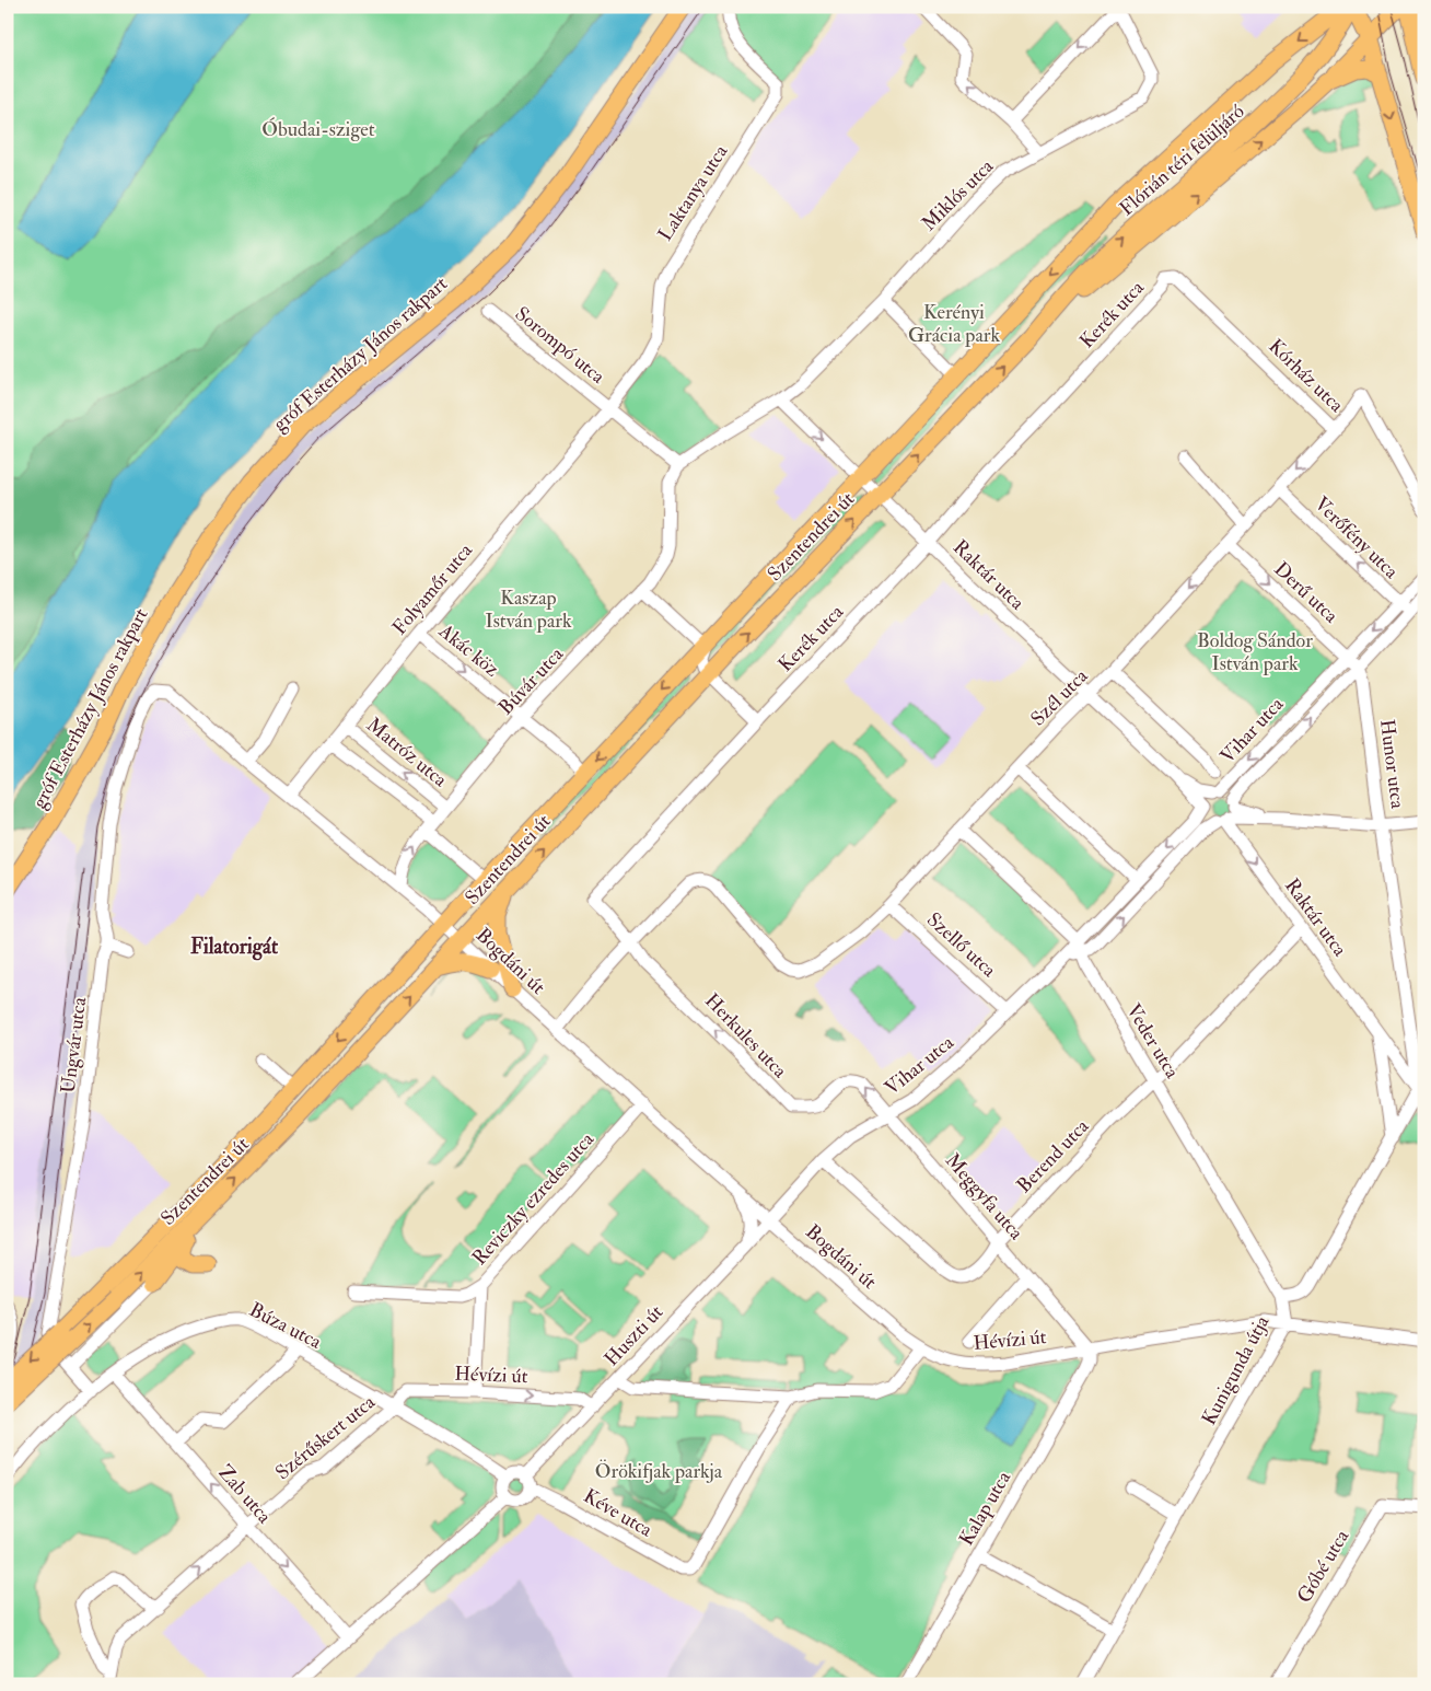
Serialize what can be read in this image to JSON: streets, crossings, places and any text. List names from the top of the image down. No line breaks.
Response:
{"streets":{"main road":["Flórián téri felüljáró","gróf Esterházy János rakpart","Szentendrei út"],"street":["Laktanya utca","Miklós utca","Kerék utca","Sorompó utca","Kórház utca","Verőfény utca","Raktár utca","Folyamőr utca","Derű utca","Akác köz","Búvár utca","Szél utca","Vihar utca","Matróz utca","Hunor utca","Szellő utca","Bogdáni út","Herkules utca","Veder utca","Ungvár utca","Berend utca","Meggyfa utca","Reviczky ezredes utca","Búza utca","Huszti út","Hévízi út","Kunigunda útja","Szérűskert utca","Zab utca","Kalap utca","Kéve utca","Góbé utca"]},"crossings":[["Flórián téri felüljáró","Szentendrei út"],["Laktanya utca","Sorompó utca"],["Laktanya utca","Folyamőr utca"],["Miklós utca","Sorompó utca"],["Miklós utca","Raktár utca"],["Miklós utca","Búvár utca"],["Kerék utca","Kórház utca"],["Kerék utca","Raktár utca"],["Kerék utca","Szél utca"],["Kerék utca","Herkules utca"],["Sorompó utca","Folyamőr utca"],["Sorompó utca","Búvár utca"],["Kórház utca","Szél utca"],["Szentendrei út","Raktár utca"],["Szentendrei út","Akác köz"],["Szentendrei út","Bogdáni út"],["Verőfény utca","Szél utca"],["Verőfény utca","Vihar utca"],["Raktár utca","Szél utca"],["Raktár utca","Vihar utca"],["Raktár utca","Hunor utca"],["Raktár utca","Berend utca"],["Raktár utca","Kunigunda útja"],["Folyamőr utca","Akác köz"],["Folyamőr utca","Matróz utca"],["Folyamőr utca","Bogdáni út"],["Derű utca","Szél utca"],["Derű utca","Vihar utca"],["Derű utca","Hunor utca"],["Akác köz","Búvár utca"],["Búvár utca","Matróz utca"],["Búvár utca","Bogdáni út"],["Szél utca","Szellő utca"],["Szél utca","Herkules utca"],["Szél utca","Veder utca"],["Vihar utca","Hunor utca"],["Vihar utca","Szellő utca"],["Vihar utca","Bogdáni út"],["Vihar utca","Veder utca"],["Vihar utca","Berend utca"],["Vihar utca","Meggyfa utca"],["Vihar utca","Huszti út"],["Hunor utca","Kunigunda útja"],["Bogdáni út","Ungvár utca"],["Bogdáni út","Reviczky ezredes utca"],["Bogdáni út","Huszti út"],["Bogdáni út","Hévízi út"],["Herkules utca","Meggyfa utca"],["Veder utca","Berend utca"],["Veder utca","Kunigunda útja"],["Ungvár utca","Búza utca"],["Berend utca","Meggyfa utca"],["Meggyfa utca","Hévízi út"],["Meggyfa utca","Kalap utca"],["Reviczky ezredes utca","Hévízi út"],["Búza utca","Huszti út"],["Búza utca","Hévízi út"],["Búza utca","Szérűskert utca"],["Búza utca","Zab utca"],["Búza utca","Kéve utca"],["Huszti út","Hévízi út"],["Huszti út","Kéve utca"],["Hévízi út","Kunigunda útja"],["Hévízi út","Szérűskert utca"],["Hévízi út","Kalap utca"],["Szérűskert utca","Zab utca"]],"one_way":["Verőfény utca","Derű utca","Akác köz","Herkules utca"],"districts":["Filatorigát"],"parks":["Óbudai-sziget","Kerényi Grácia park","Kaszap István park","Boldog Sándor István park","Örökifjak parkja"]}
